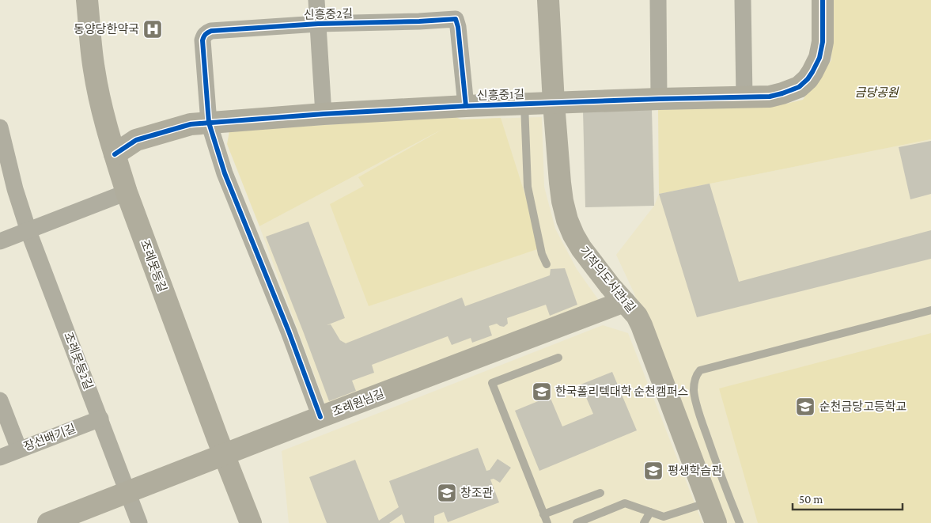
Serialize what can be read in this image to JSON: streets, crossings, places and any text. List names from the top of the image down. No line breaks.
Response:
{"streets":{"street":["신흥중2길","신흥중1길","조례못등길","기적의도서관1길","조례못등2길","조례원님길","장선배기길"]},"crossings":[["신흥중2길","신흥중1길"],["신흥중1길","조례못등길"],["신흥중1길","기적의도서관1길"],["조례못등길","조례원님길"],["기적의도서관1길","조례원님길"],["조례못등2길","조례원님길"],["조례못등2길","장선배기길"]],"parks":["금당공원"],"places":{"hospital":["동양당한약국"],"school or university":["한국폴리텍대학 순천캠퍼스","순천금당고등학교","평생학습관","창조관"]},"scale_bar":"50 m"}
